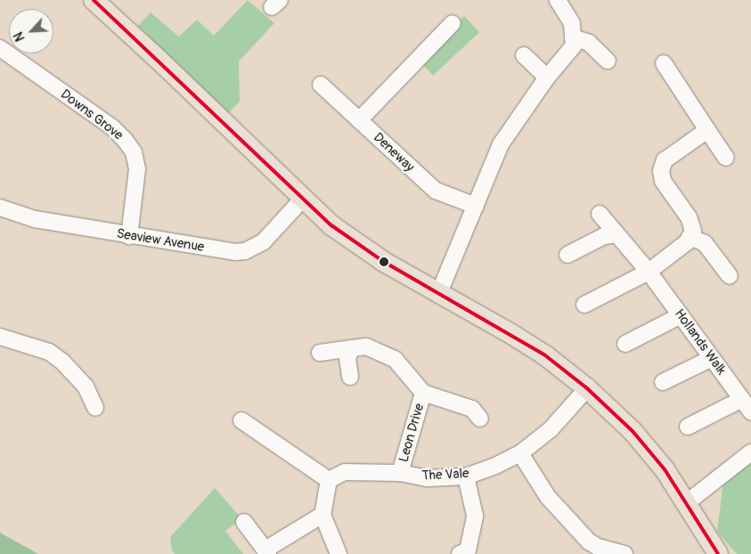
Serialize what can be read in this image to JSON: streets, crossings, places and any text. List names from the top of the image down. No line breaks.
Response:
{"streets":{"street":["Downs Grove","Deneway","Seaview Avenue","Hollands Walk","Leon Drive","The Vale"]},"crossings":[["Downs Grove","Seaview Avenue"],["Leon Drive","The Vale"]],"north":"bottom left"}
